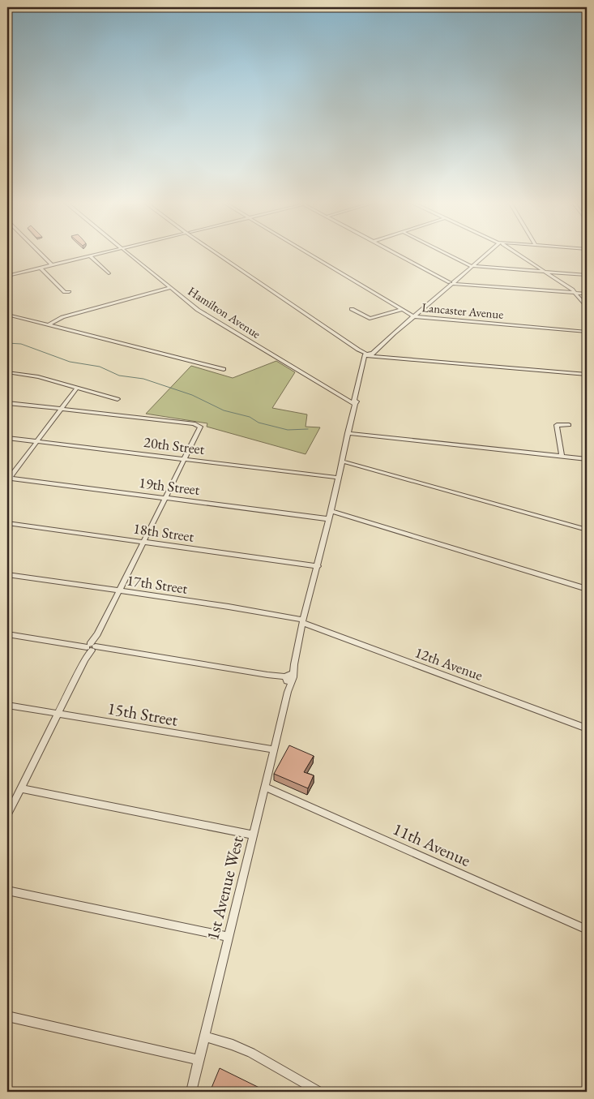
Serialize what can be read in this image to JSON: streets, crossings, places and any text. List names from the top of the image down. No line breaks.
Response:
{"streets":{"street":["Lancaster Avenue","Hamilton Avenue","20th Street","19th Street","18th Street","17th Street","12th Avenue","15th Street","11th Avenue","1st Avenue West"]},"crossings":[["Hamilton Avenue","1st Avenue West"],["20th Street","1st Avenue West"],["19th Street","1st Avenue West"],["18th Street","1st Avenue West"],["17th Street","12th Avenue"],["17th Street","1st Avenue West"],["12th Avenue","1st Avenue West"],["15th Street","1st Avenue West"],["11th Avenue","1st Avenue West"]]}
